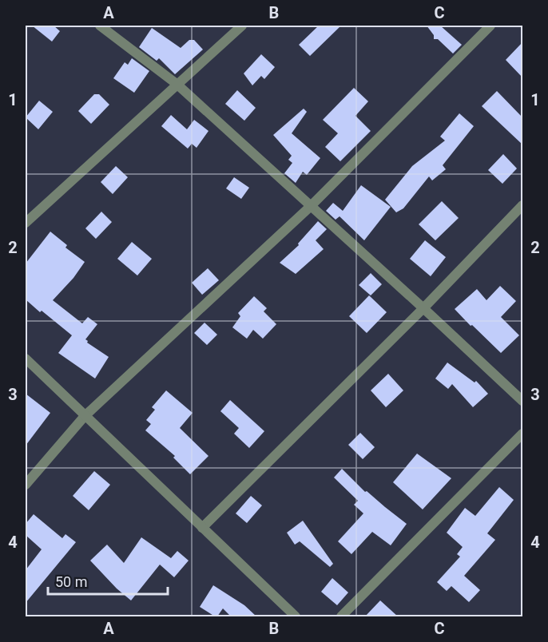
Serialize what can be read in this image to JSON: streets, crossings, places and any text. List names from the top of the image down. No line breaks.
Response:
{"scale_bar":"50 m","grid":{"columns":["A","B","C"],"rows":["1","2","3","4"]}}
